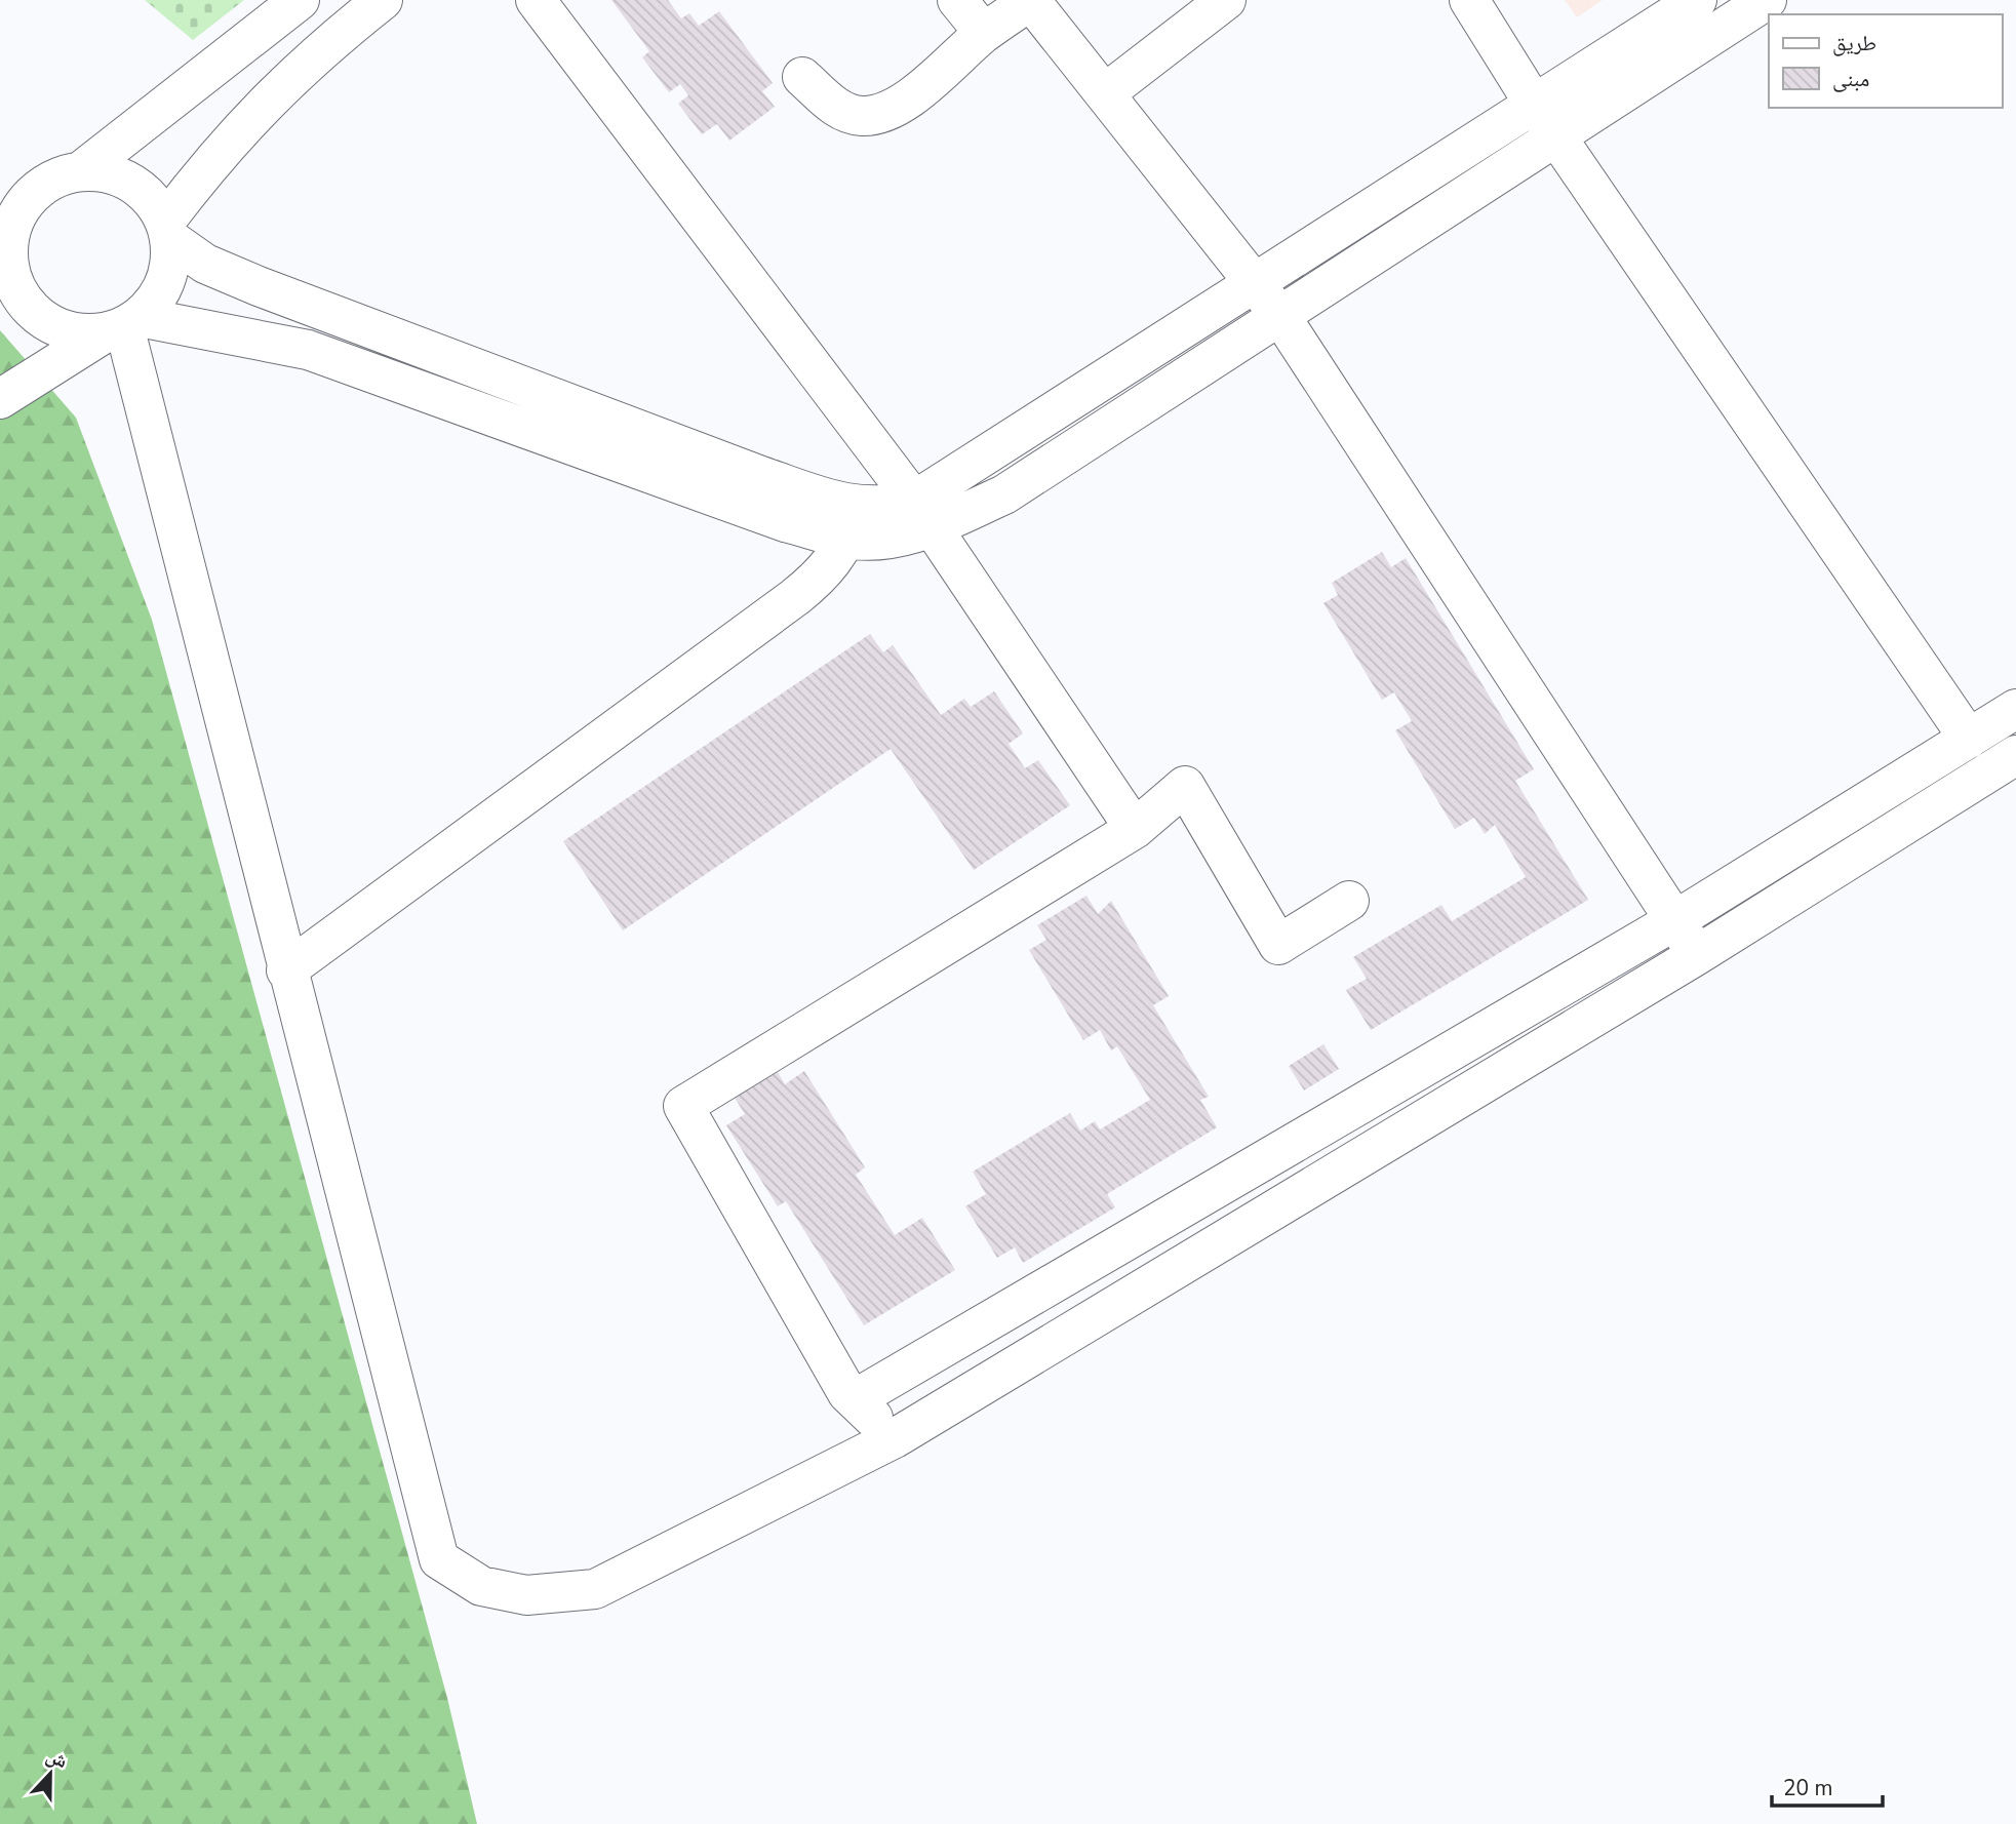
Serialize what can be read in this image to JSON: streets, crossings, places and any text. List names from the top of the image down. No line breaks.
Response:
{"legend":["طريق","مبنى"],"scale_bar":"20 m","north":"top"}
